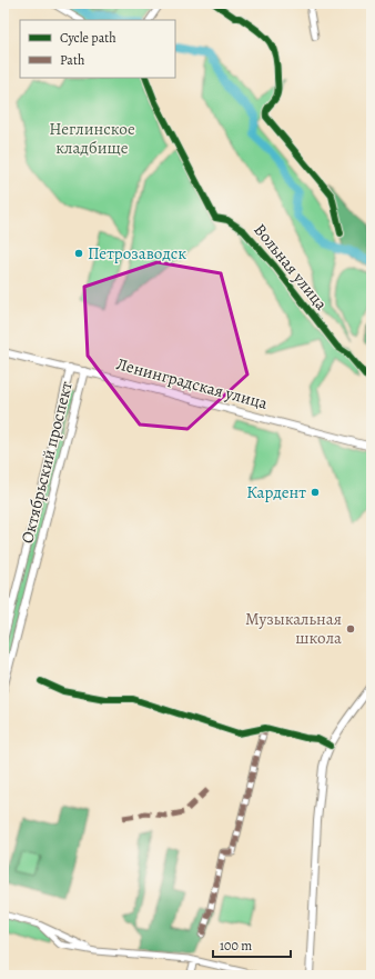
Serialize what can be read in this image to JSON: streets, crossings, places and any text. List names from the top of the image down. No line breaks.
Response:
{"streets":{"main road":["Ленинградская улица","Октябрьский проспект"],"street":["Вольная улица"]},"crossings":[["Ленинградская улица","Октябрьский проспект"]],"parks":["Неглинское кладбище"],"places":["Петрозаводск","Кардент","Музыкальная школа"],"legend":["Cycle path","Path"],"scale_bar":"100 m"}
